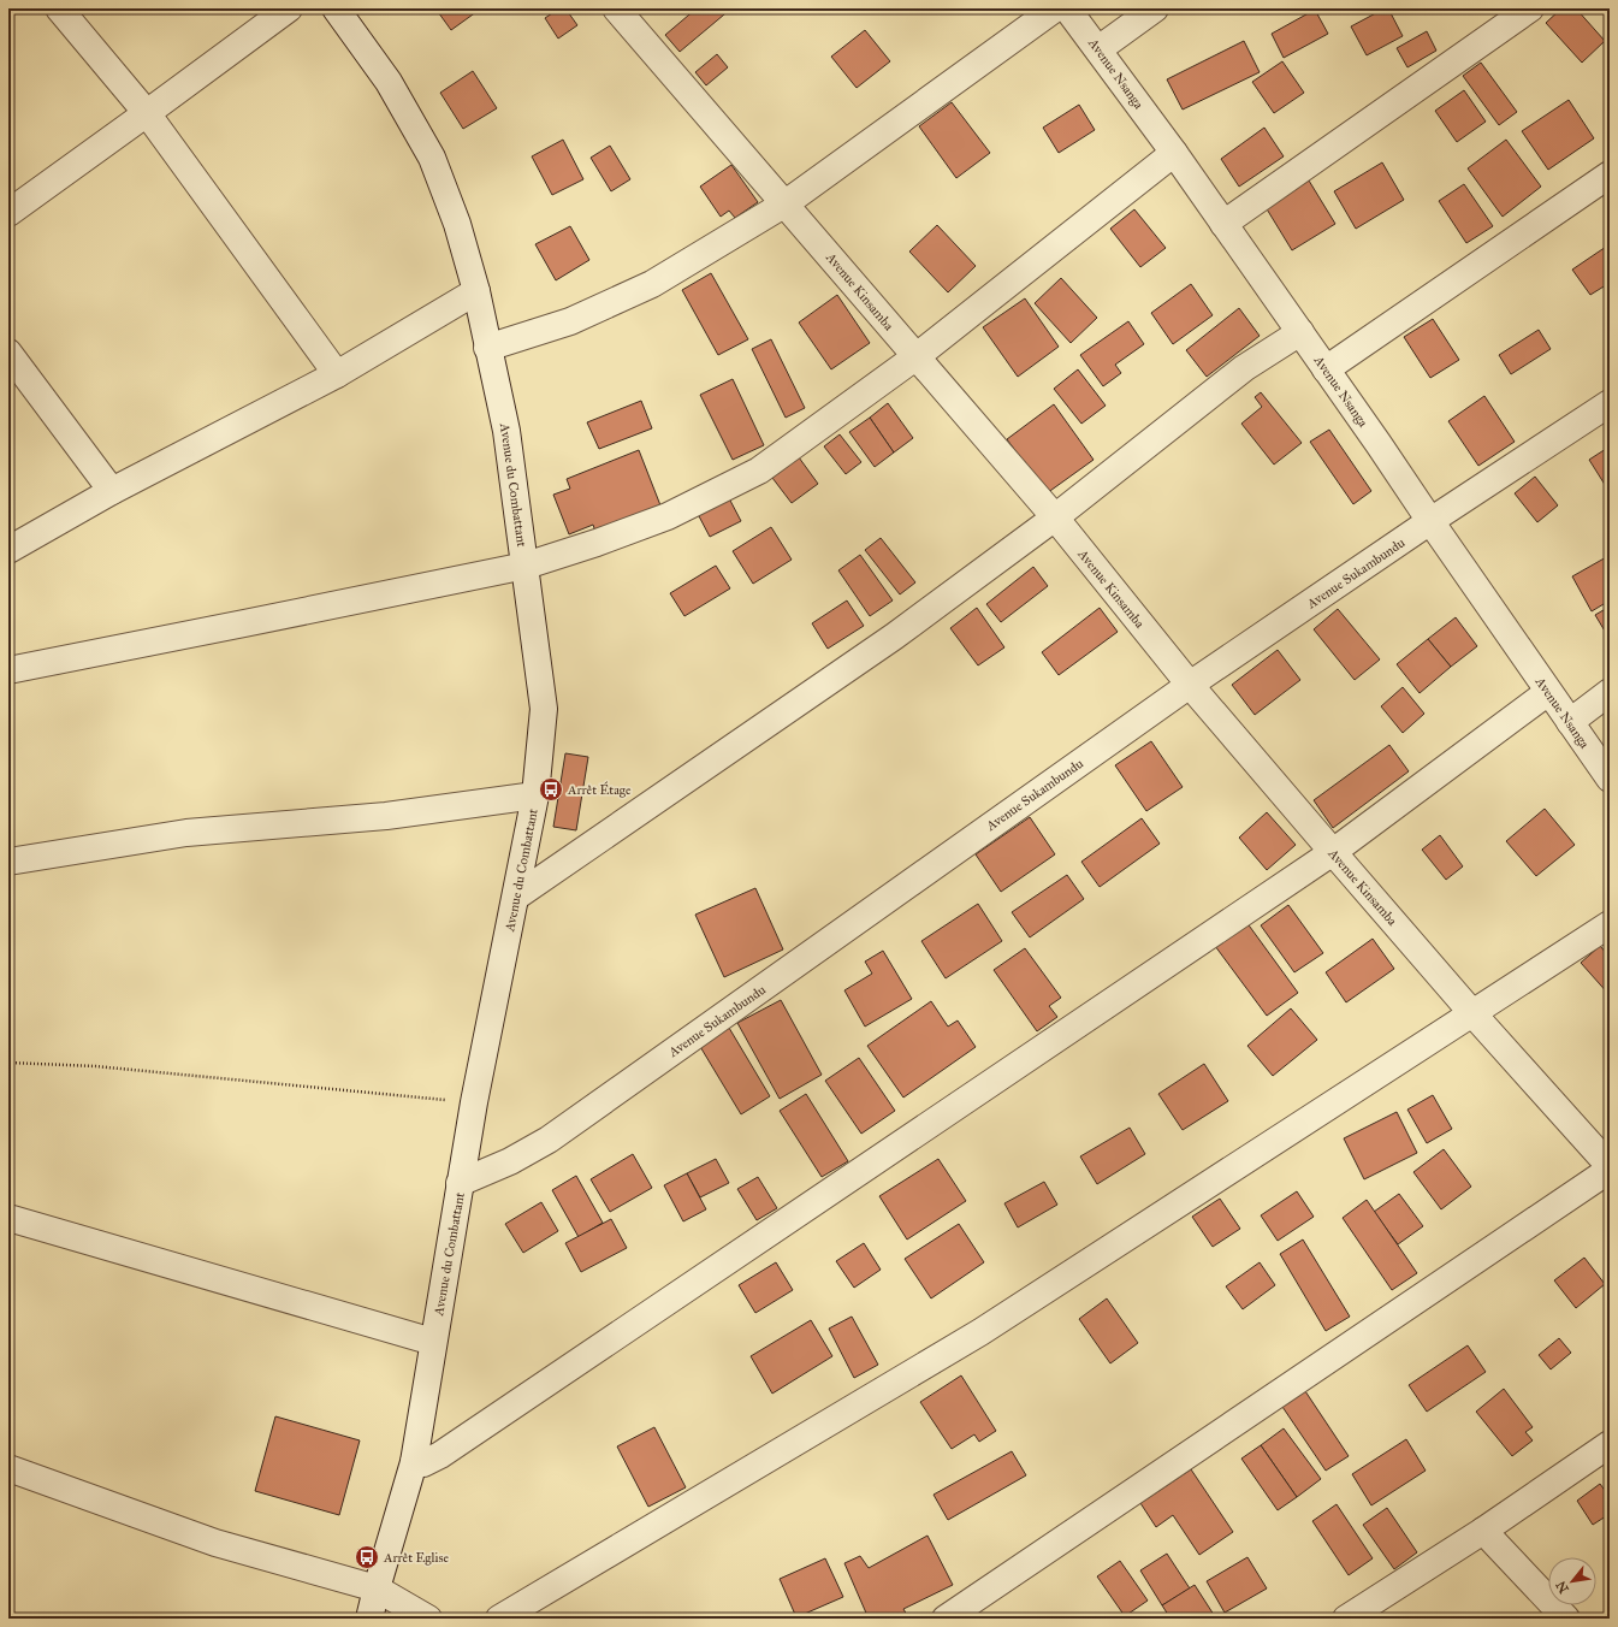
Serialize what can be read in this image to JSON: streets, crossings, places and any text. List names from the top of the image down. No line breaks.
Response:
{"streets":{"street":["Avenue Nsanga","Avenue Kinsamba","Avenue du Combattant","Avenue Sukambundu"]},"crossings":[["Avenue Nsanga","Avenue Sukambundu"],["Avenue Kinsamba","Avenue Sukambundu"],["Avenue du Combattant","Avenue Sukambundu"]],"places":{"bus stop":["Arrêt Étage","Arrêt Eglise"]},"north":"bottom left"}
